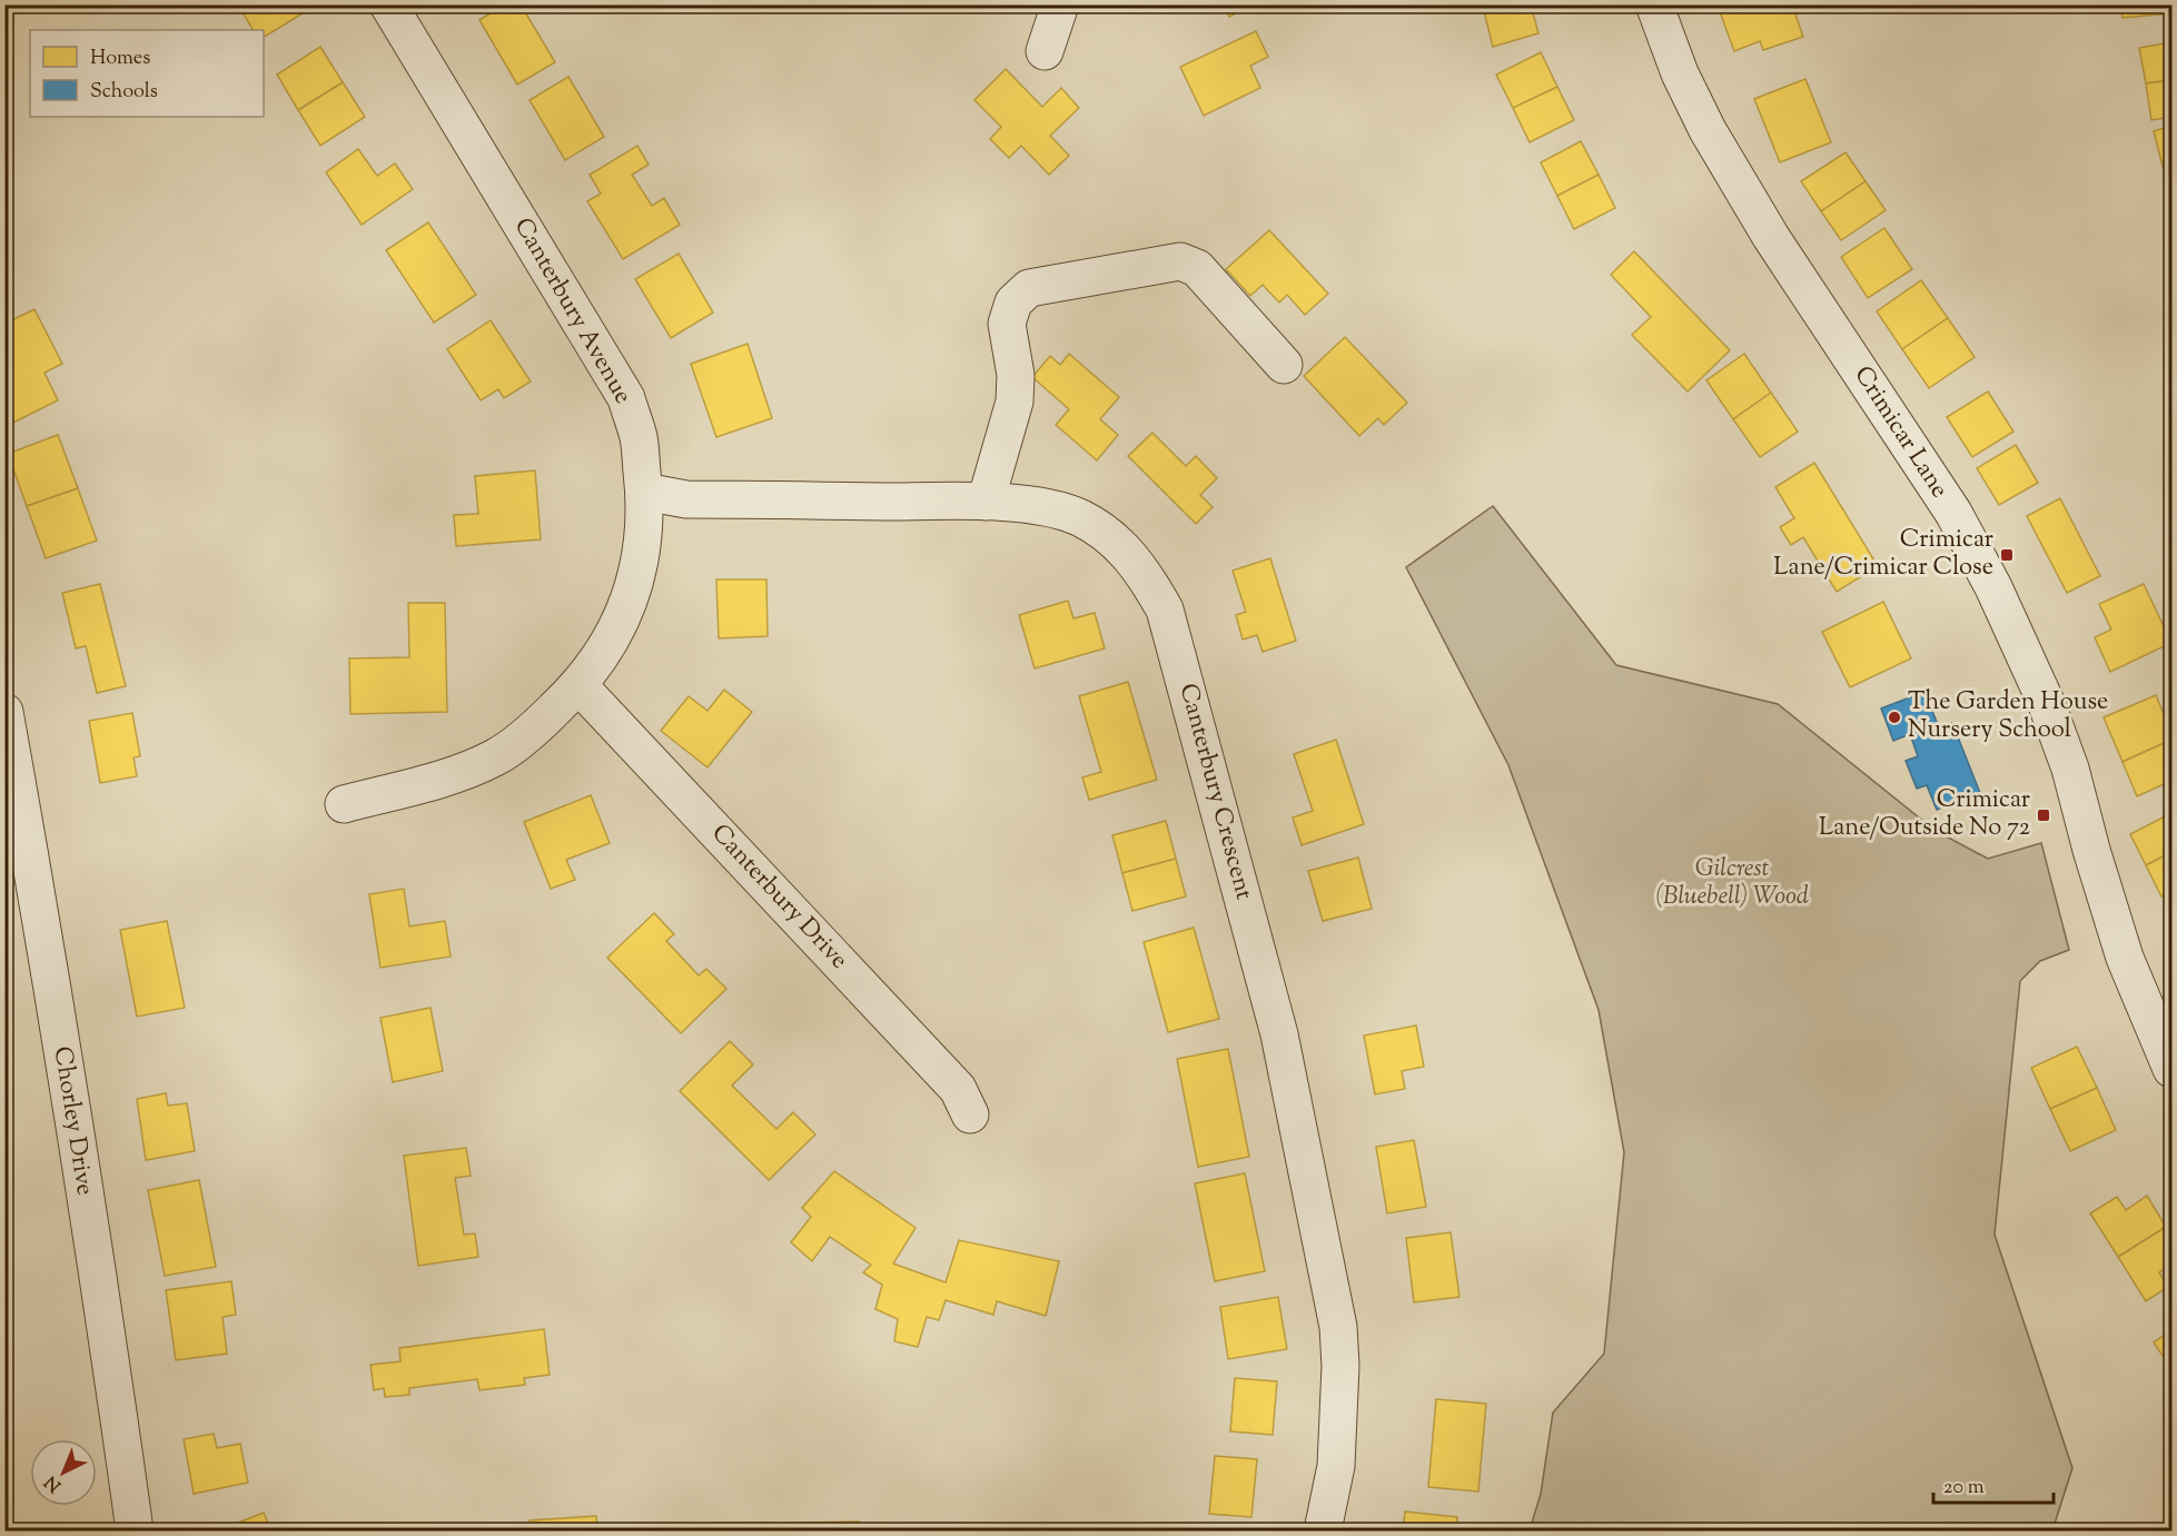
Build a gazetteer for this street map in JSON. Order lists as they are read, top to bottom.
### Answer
{
  "streets": {
    "street": [
      "Canterbury Avenue",
      "Crimicar Lane",
      "Canterbury Crescent",
      "Canterbury Drive",
      "Chorley Drive"
    ]
  },
  "crossings": [
    ["Canterbury Avenue", "Canterbury Crescent"],
    ["Canterbury Avenue", "Canterbury Drive"]
  ],
  "parks": ["Gilcrest (Bluebell) Wood"],
  "places": {
    "transit": ["Crimicar Lane/Crimicar Close", "Crimicar Lane/Outside No 72"],
    "other": ["The Garden House Nursery School"]
  },
  "legend": ["Homes", "Schools"],
  "scale_bar": "20 m",
  "north": "bottom left"
}
